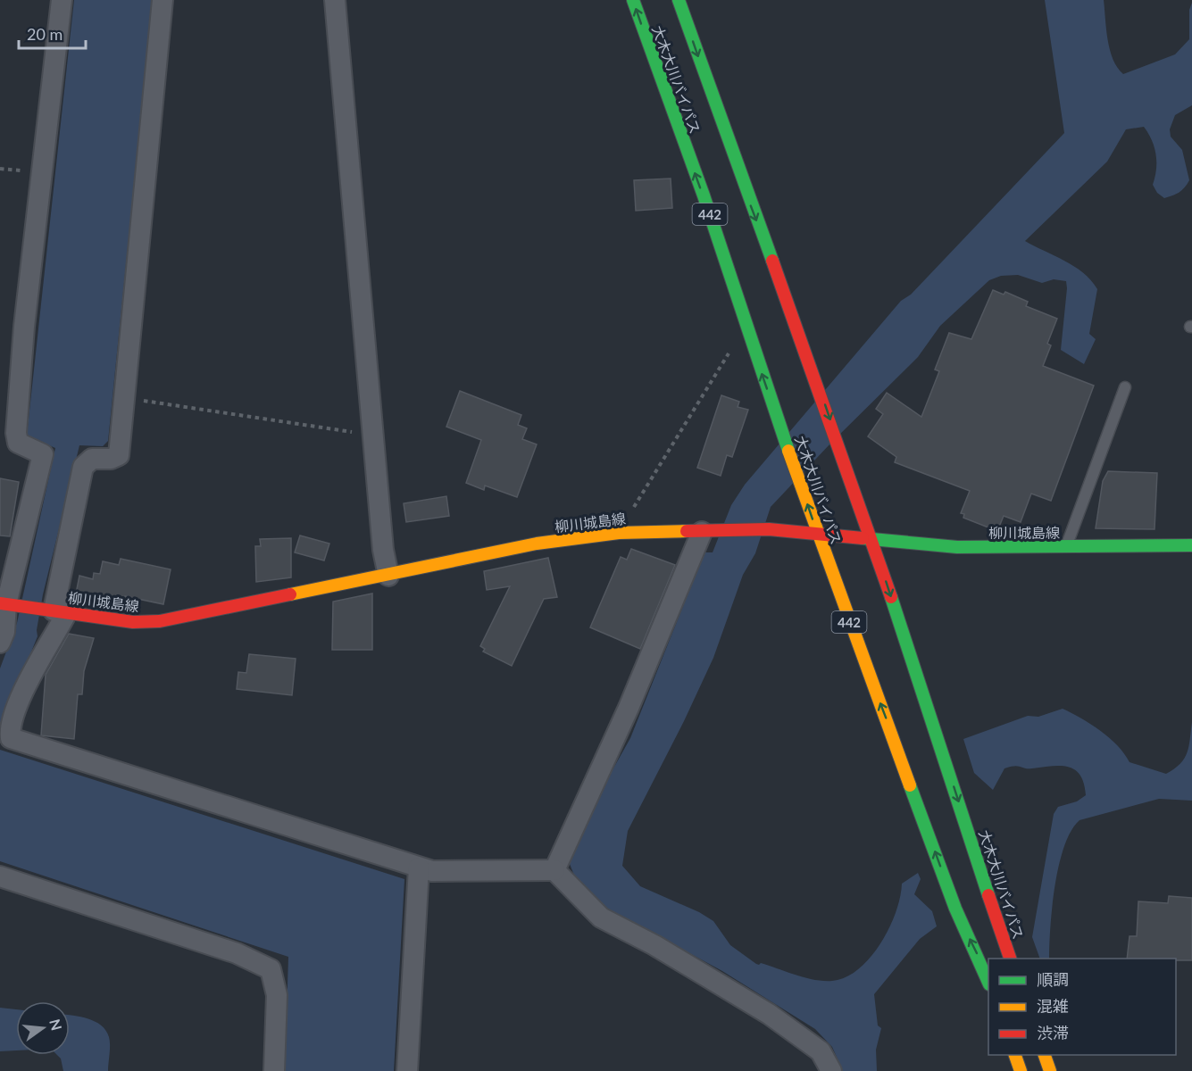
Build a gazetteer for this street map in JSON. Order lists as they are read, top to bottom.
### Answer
{
  "streets": {
    "main road": ["大木大川バイパス", "442", "柳川城島線"]
  },
  "crossings": [
    ["大木大川バイパス", "柳川城島線"]
  ],
  "legend": ["順調", "混雑", "渋滞"],
  "scale_bar": "20 m",
  "north": "right"
}
